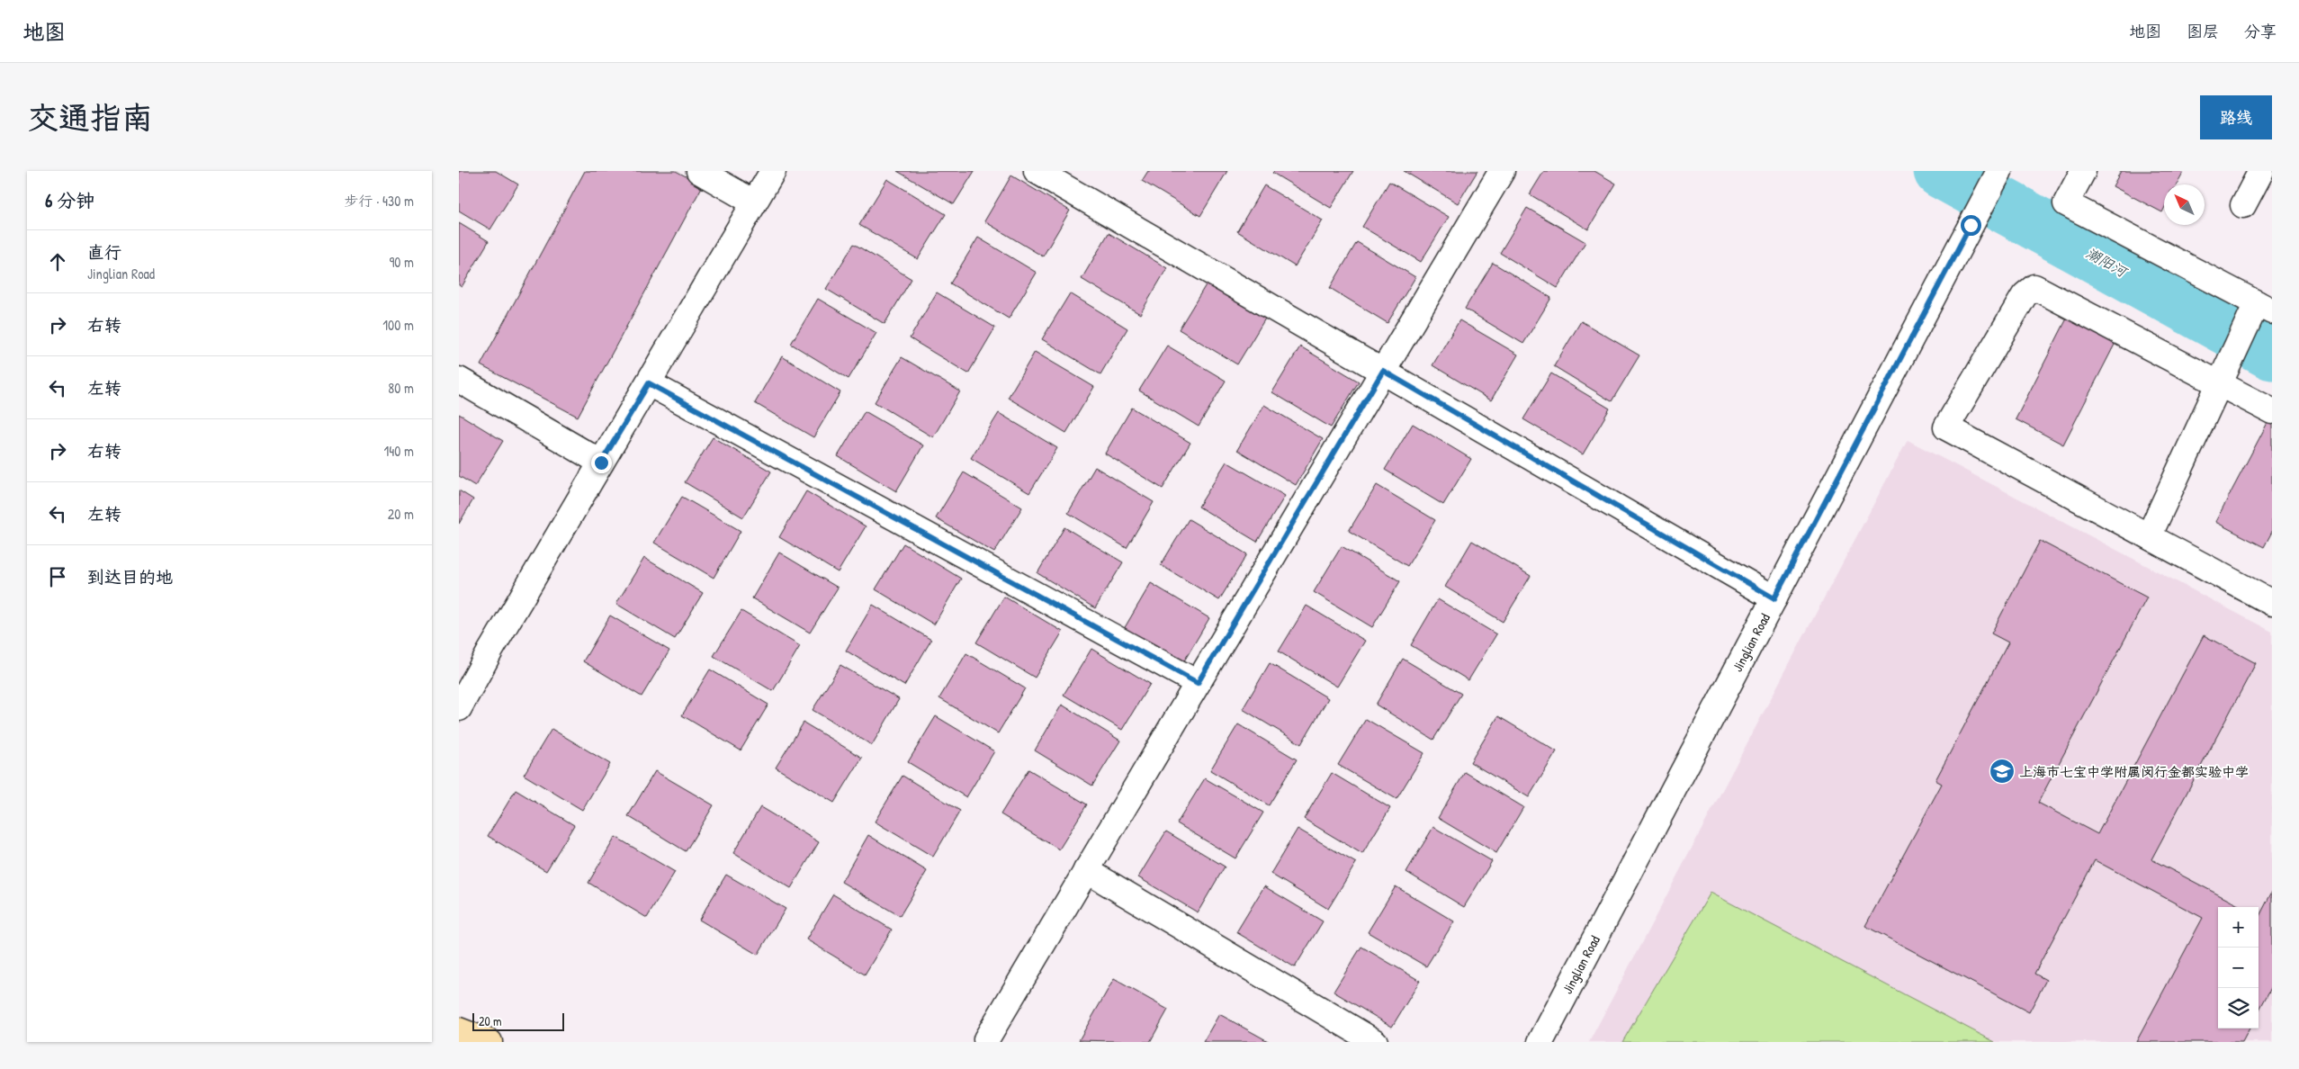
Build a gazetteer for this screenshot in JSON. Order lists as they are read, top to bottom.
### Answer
{
  "streets": {
    "street": ["Jinglian Road"]
  },
  "water": ["潮阳河"],
  "places": {
    "school or university": ["上海市七宝中学附属闵行金都实验中学"]
  },
  "scale_bar": "20 m",
  "north": "top left",
  "page": {
    "header": "地图",
    "nav": ["地图", "图层", "分享"],
    "buttons": "路线",
    "title": "交通指南",
    "heading": ["6 分钟", "步行 · 430 m"],
    "list": [
      ["直行", "Jinglian Road", "90 m"],
      ["右转", "100 m"],
      ["左转", "80 m"],
      ["右转", "140 m"],
      ["左转", "20 m"],
      "到达目的地"
    ],
    "map_buttons": ["+", "−"],
    "scale": "20 m"
  }
}
